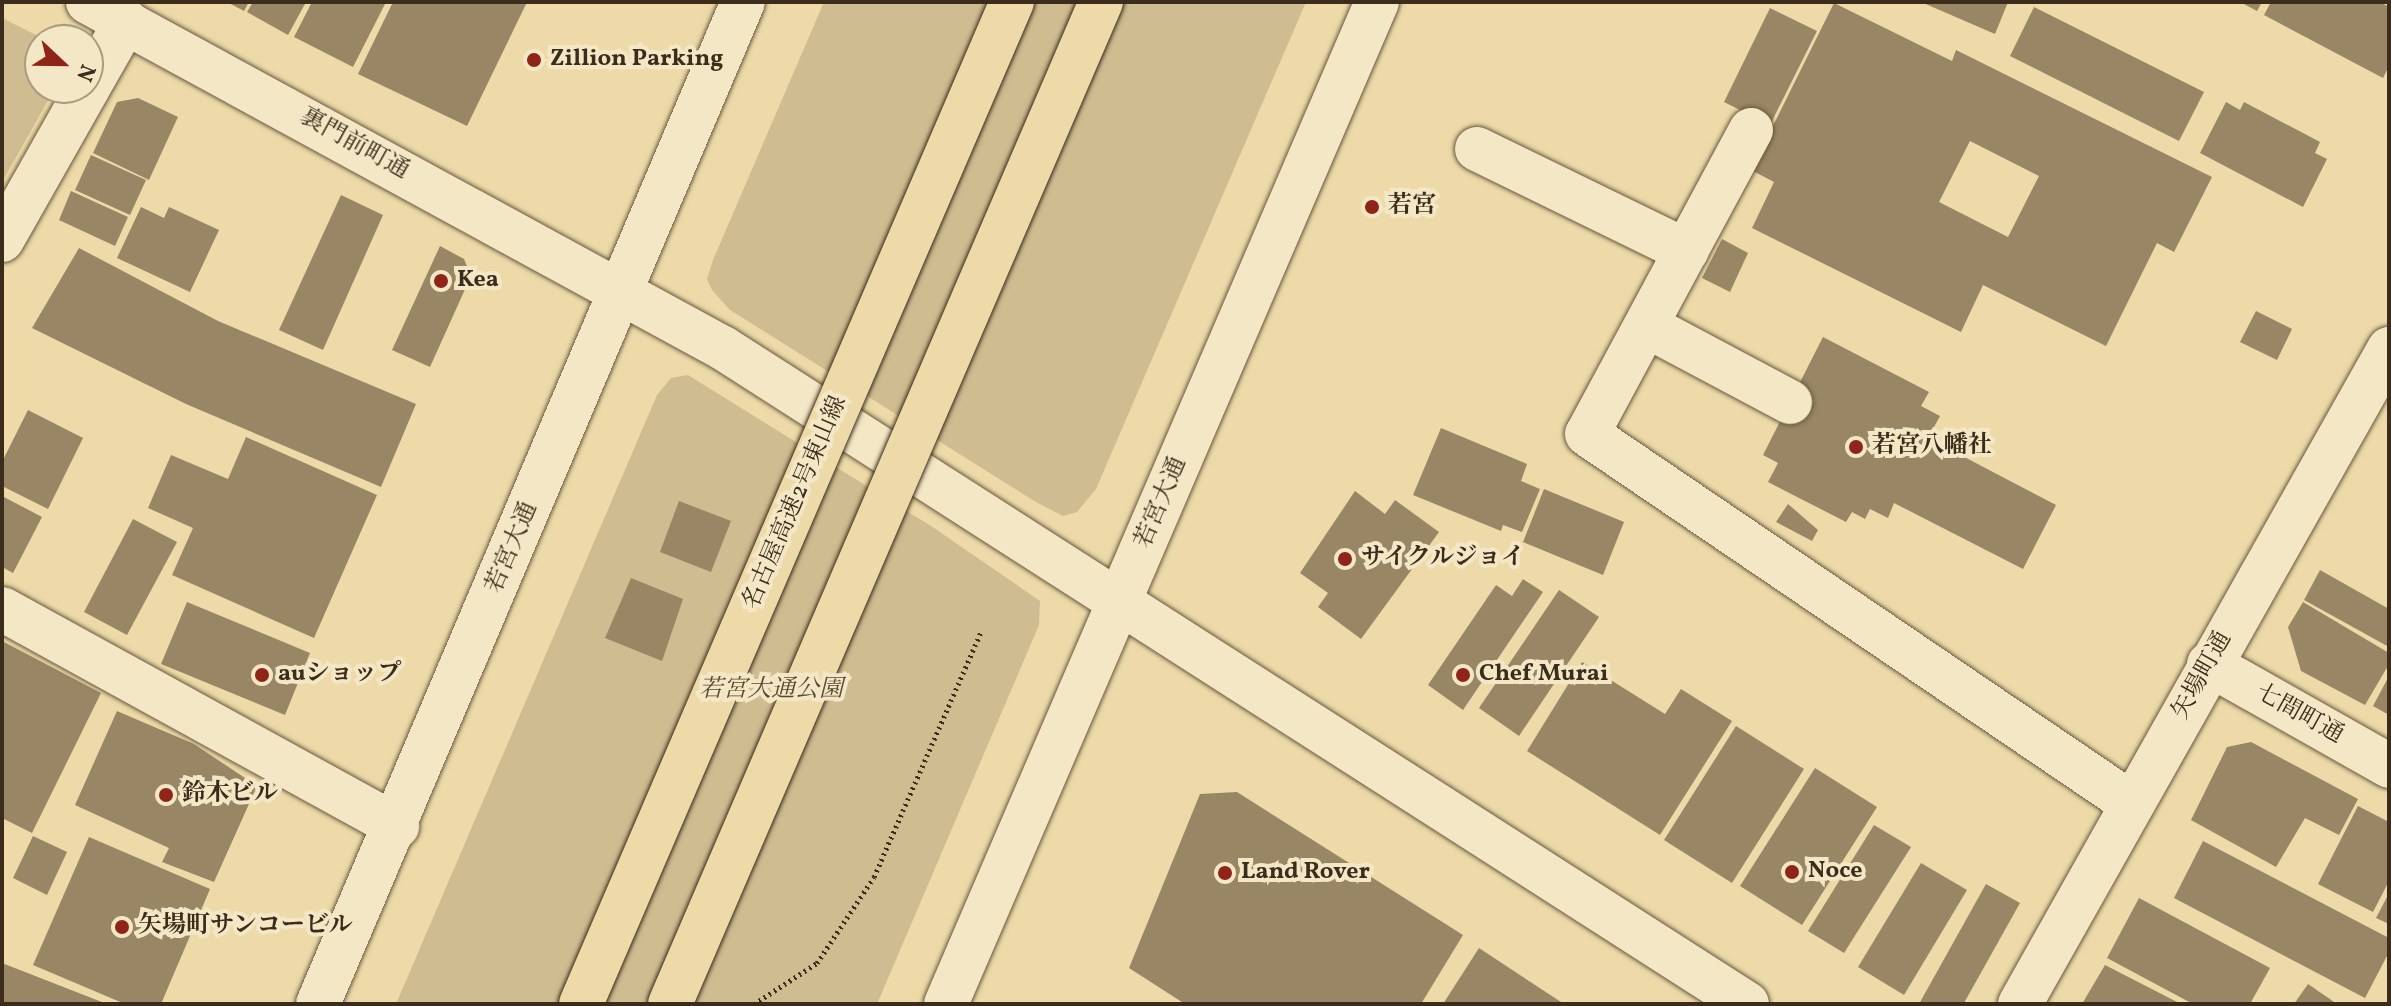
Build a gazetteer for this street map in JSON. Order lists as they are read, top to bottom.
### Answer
{
  "streets": {
    "highway": ["名古屋高速2号東山線"],
    "street": [
      "裏門前町通",
      "若宮大通",
      "矢場町通",
      "七間町通"
    ]
  },
  "crossings": [
    ["裏門前町通", "若宮大通"],
    ["矢場町通", "七間町通"]
  ],
  "parks": ["若宮大通公園"],
  "places": [
    "Zillion Parking",
    "若宮",
    "Kea",
    "若宮八幡社",
    "サイクルジョイ",
    "auショップ",
    "Chef Murai",
    "鈴木ビル",
    "Noce",
    "Land Rover",
    "矢場町サンコービル"
  ],
  "north": "right"
}
